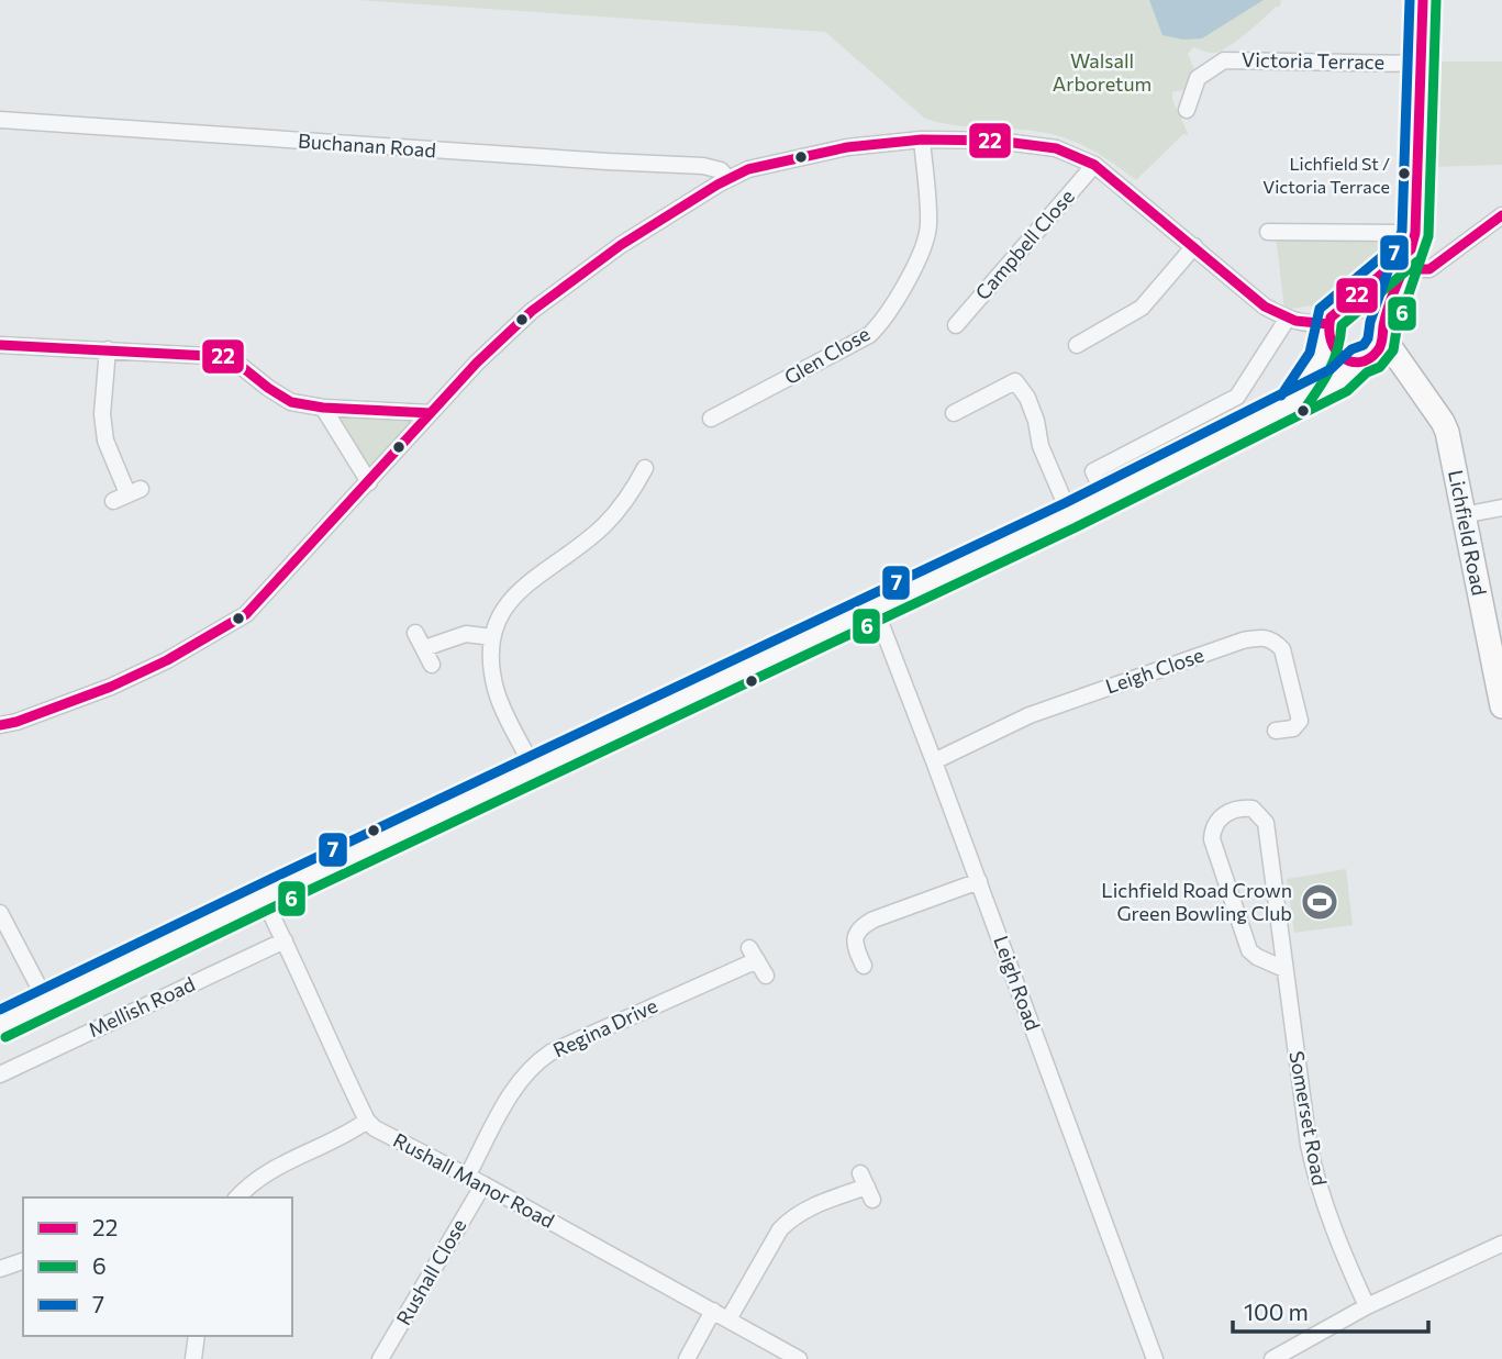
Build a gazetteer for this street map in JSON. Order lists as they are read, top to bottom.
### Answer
{
  "streets": {
    "highway": ["Lichfield Road"],
    "street": [
      "Victoria Terrace",
      "Buchanan Road",
      "Campbell Close",
      "Glen Close",
      "Leigh Close",
      "Leigh Road",
      "Mellish Road",
      "Regina Drive",
      "Somerset Road",
      "Rushall Manor Road",
      "Rushall Close"
    ]
  },
  "crossings": [
    ["Leigh Close", "Leigh Road"],
    ["Regina Drive", "Rushall Manor Road"],
    ["Rushall Manor Road", "Rushall Close"]
  ],
  "parks": ["Walsall Arboretum"],
  "places": {
    "other": ["Lichfield St / Victoria Terrace"],
    "sports": ["Lichfield Road Crown Green Bowling Club"]
  },
  "lines": ["transit line 22", "transit line 6", "transit line 7"],
  "legend": ["22", "6", "7"],
  "scale_bar": "100 m"
}
